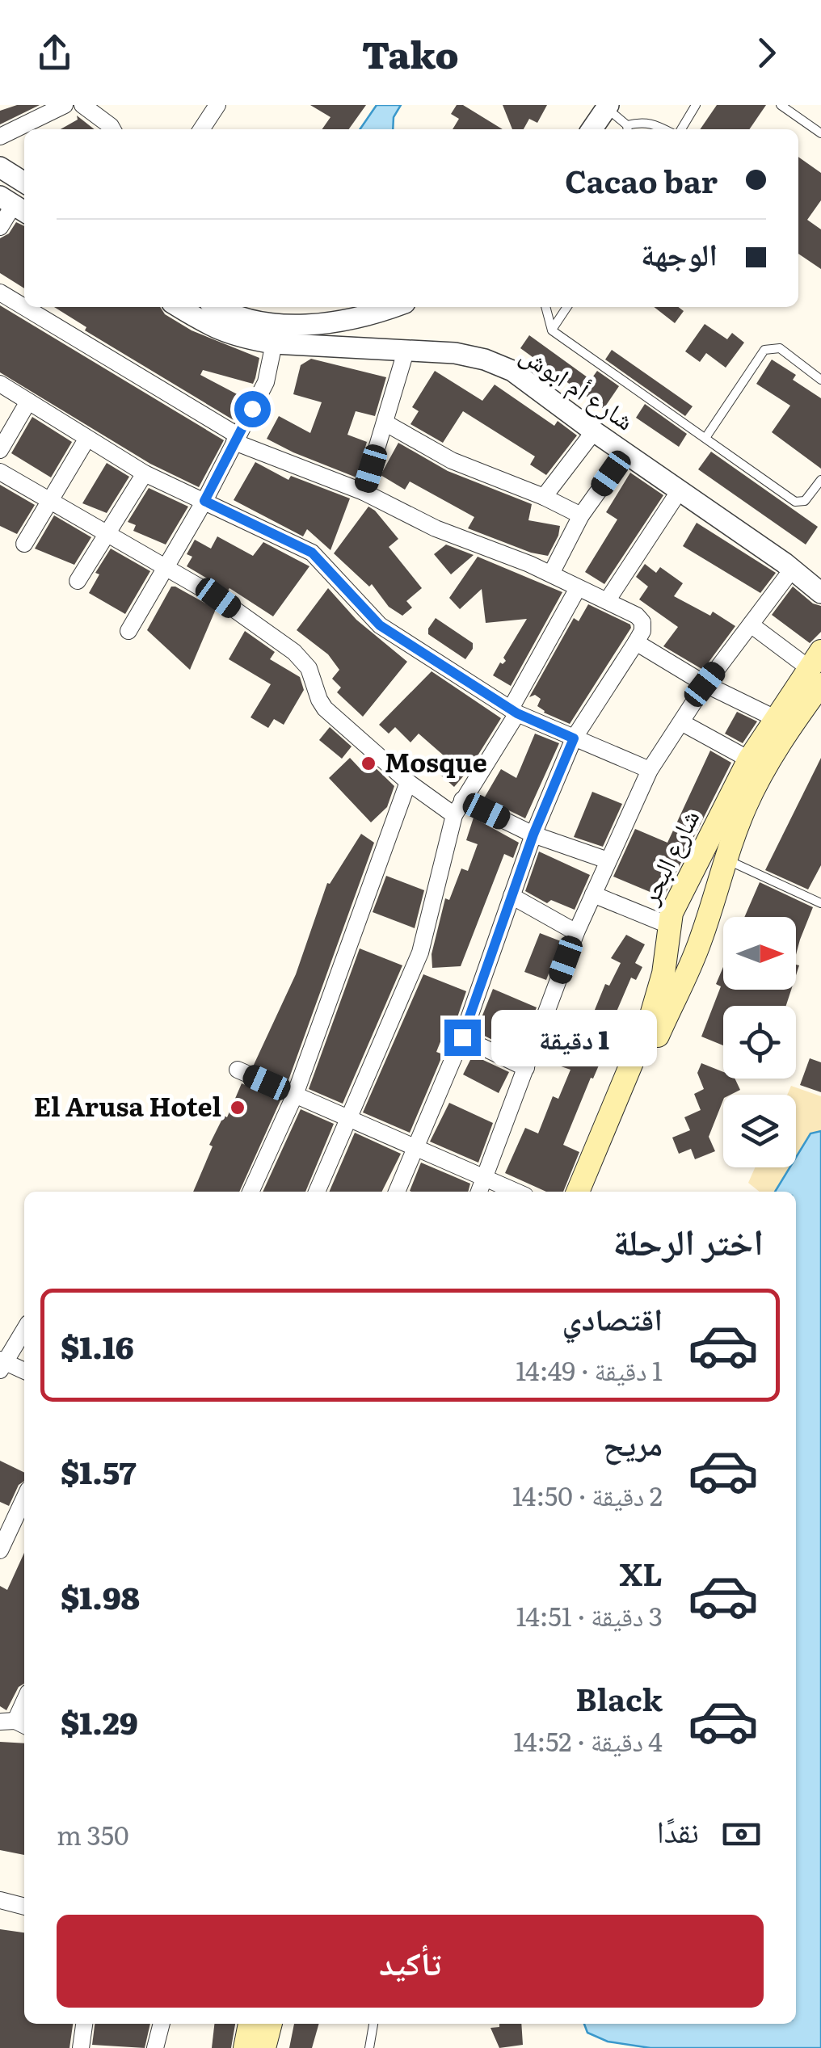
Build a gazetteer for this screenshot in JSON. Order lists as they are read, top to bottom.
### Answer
{
  "streets": {
    "main road": ["شارع البحر"],
    "street": ["شارع أم ابوش"]
  },
  "places": ["Mosque", "El Arusa Hotel"],
  "north": "right",
  "page": {
    "header": "Tako",
    "banner": ["Cacao bar", "الوجهة"],
    "bubble": "1 دقيقة",
    "heading": "اختر الرحلة",
    "list": [
      {
        "name": "اقتصادي",
        "note": "1 دقيقة · 14:49",
        "value": "$1.16"
      },
      {
        "name": "مريح",
        "note": "2 دقيقة · 14:50",
        "value": "$1.57"
      },
      {
        "name": "XL",
        "note": "3 دقيقة · 14:51",
        "value": "$1.98"
      },
      {
        "name": "Black",
        "note": "4 دقيقة · 14:52",
        "value": "$1.29"
      }
    ],
    "pay": ["نقدًا", "350 m"],
    "buttons": "تأكيد"
  }
}
